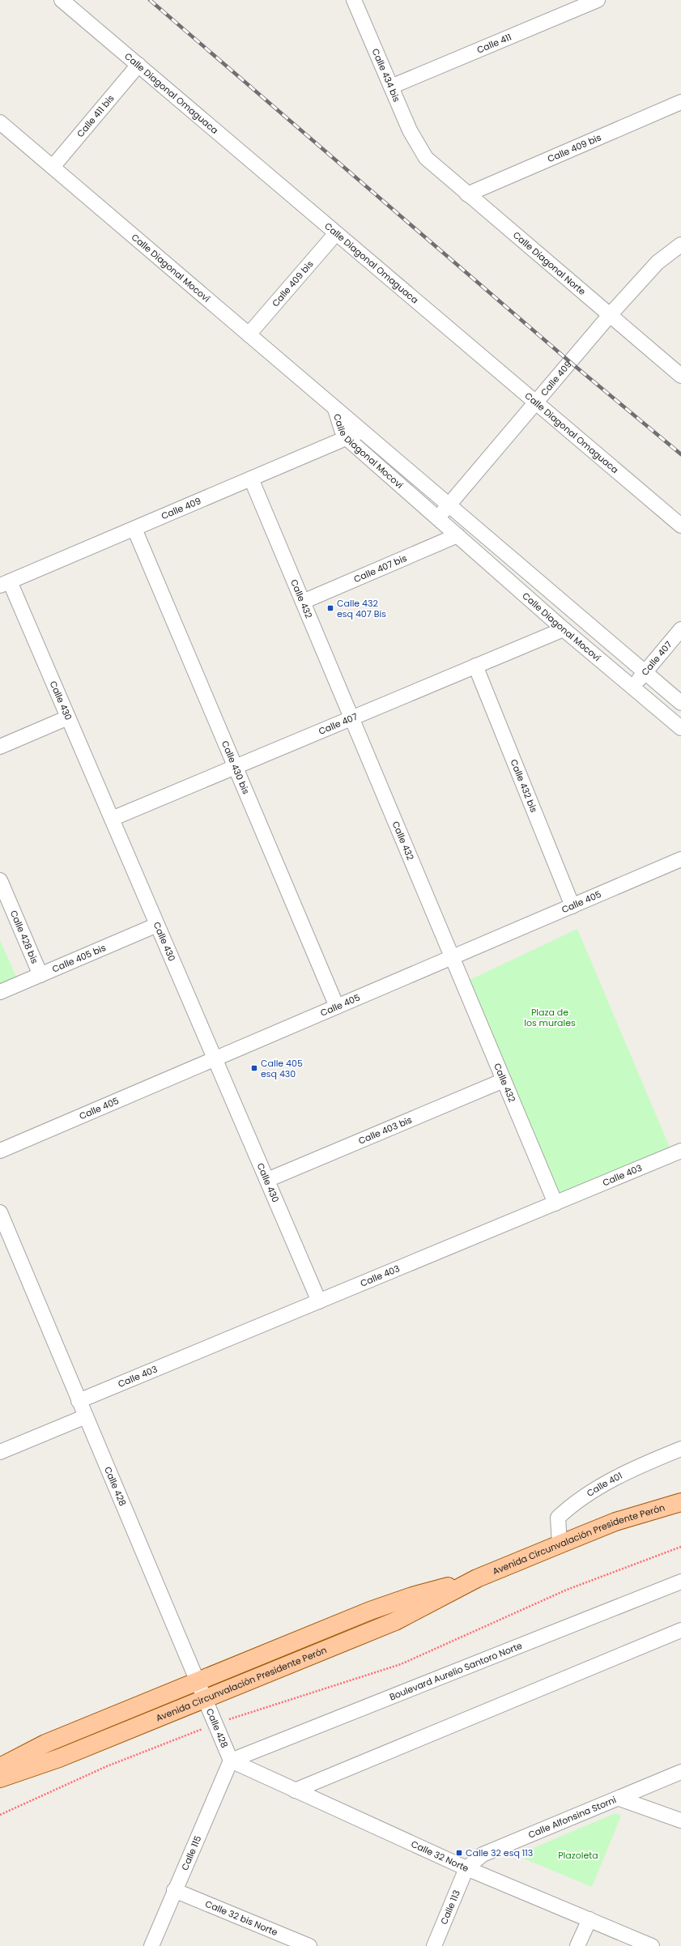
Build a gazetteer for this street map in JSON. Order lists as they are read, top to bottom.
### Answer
{
  "streets": {
    "main road": ["Avenida Circunvalación Presidente Perón"],
    "street": [
      "Calle 411",
      "Calle 434 bis",
      "Calle Diagonal Omaguaca",
      "Calle 411 bis",
      "Calle 409 bis",
      "Calle Diagonal Norte",
      "Calle Diagonal Mocoví",
      "Calle 409",
      "Calle 407 bis",
      "Calle 432",
      "Calle 407",
      "Calle 430",
      "Calle 430 bis",
      "Calle 432 bis",
      "Calle 405",
      "Calle 428 bis",
      "Calle 405 bis",
      "Calle 403 bis",
      "Calle 403",
      "Calle 401",
      "Calle 428",
      "Boulevard Aurelio Santoro Norte",
      "Calle Alfonsina Storni",
      "Calle 115",
      "Calle 32 Norte",
      "Calle 113",
      "Calle 32 bis Norte"
    ]
  },
  "crossings": [
    ["Calle 411", "Calle 434 bis"],
    ["Calle 434 bis", "Calle Diagonal Norte"],
    ["Calle Diagonal Omaguaca", "Calle 411 bis"],
    ["Calle Diagonal Omaguaca", "Calle 409 bis"],
    ["Calle Diagonal Omaguaca", "Calle 409"],
    ["Calle 411 bis", "Calle Diagonal Mocoví"],
    ["Calle 409 bis", "Calle Diagonal Norte"],
    ["Calle 409 bis", "Calle Diagonal Mocoví"],
    ["Calle Diagonal Norte", "Calle 409"],
    ["Calle Diagonal Mocoví", "Calle 409"],
    ["Calle Diagonal Mocoví", "Calle 407 bis"],
    ["Calle Diagonal Mocoví", "Calle 407"],
    ["Calle 409", "Calle 432"],
    ["Calle 409", "Calle 430"],
    ["Calle 409", "Calle 430 bis"],
    ["Calle 407 bis", "Calle 432"],
    ["Calle 432", "Calle 407"],
    ["Calle 432", "Calle 405"],
    ["Calle 432", "Calle 403 bis"],
    ["Calle 432", "Calle 403"],
    ["Calle 407", "Calle 430"],
    ["Calle 407", "Calle 430 bis"],
    ["Calle 407", "Calle 432 bis"],
    ["Calle 430", "Calle 405"],
    ["Calle 430", "Calle 405 bis"],
    ["Calle 430", "Calle 403 bis"],
    ["Calle 430", "Calle 403"],
    ["Calle 430 bis", "Calle 405"],
    ["Calle 432 bis", "Calle 405"],
    ["Calle 428 bis", "Calle 405 bis"],
    ["Calle 403", "Calle 428"],
    ["Calle 401", "Avenida Circunvalación Presidente Perón"],
    ["Calle 428", "Avenida Circunvalación Presidente Perón"],
    ["Calle 428", "Boulevard Aurelio Santoro Norte"],
    ["Calle 428", "Calle 115"],
    ["Calle 428", "Calle 32 Norte"],
    ["Boulevard Aurelio Santoro Norte", "Calle 115"],
    ["Boulevard Aurelio Santoro Norte", "Calle 32 Norte"],
    ["Calle Alfonsina Storni", "Calle 32 Norte"],
    ["Calle Alfonsina Storni", "Calle 113"],
    ["Calle 115", "Calle 32 Norte"],
    ["Calle 115", "Calle 32 bis Norte"],
    ["Calle 32 Norte", "Calle 113"]
  ],
  "parks": ["Plaza de los murales", "Plazoleta"],
  "places": {
    "transit": ["Calle 432 esq 407 Bis", "Calle 405 esq 430", "Calle 32 esq 113"]
  }
}
